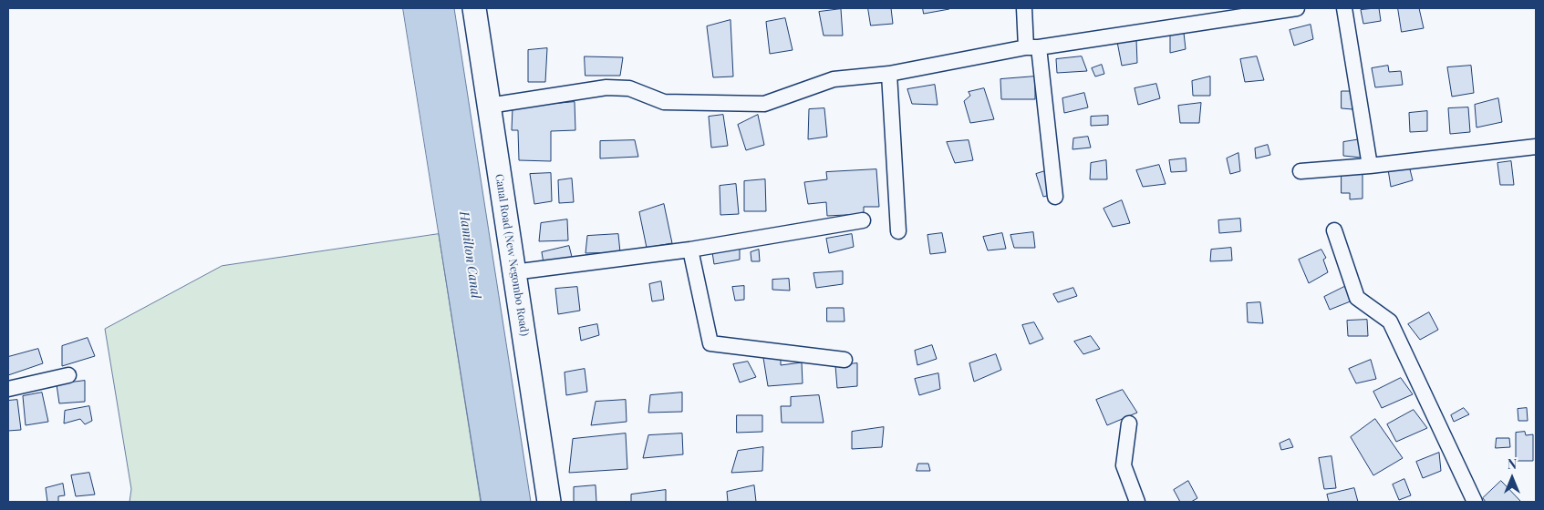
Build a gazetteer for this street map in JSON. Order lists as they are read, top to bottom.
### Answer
{
  "streets": {
    "main road": ["Canal Road (New Negombo Road)"]
  },
  "water": ["Hamilton Canal"],
  "north": "top"
}
